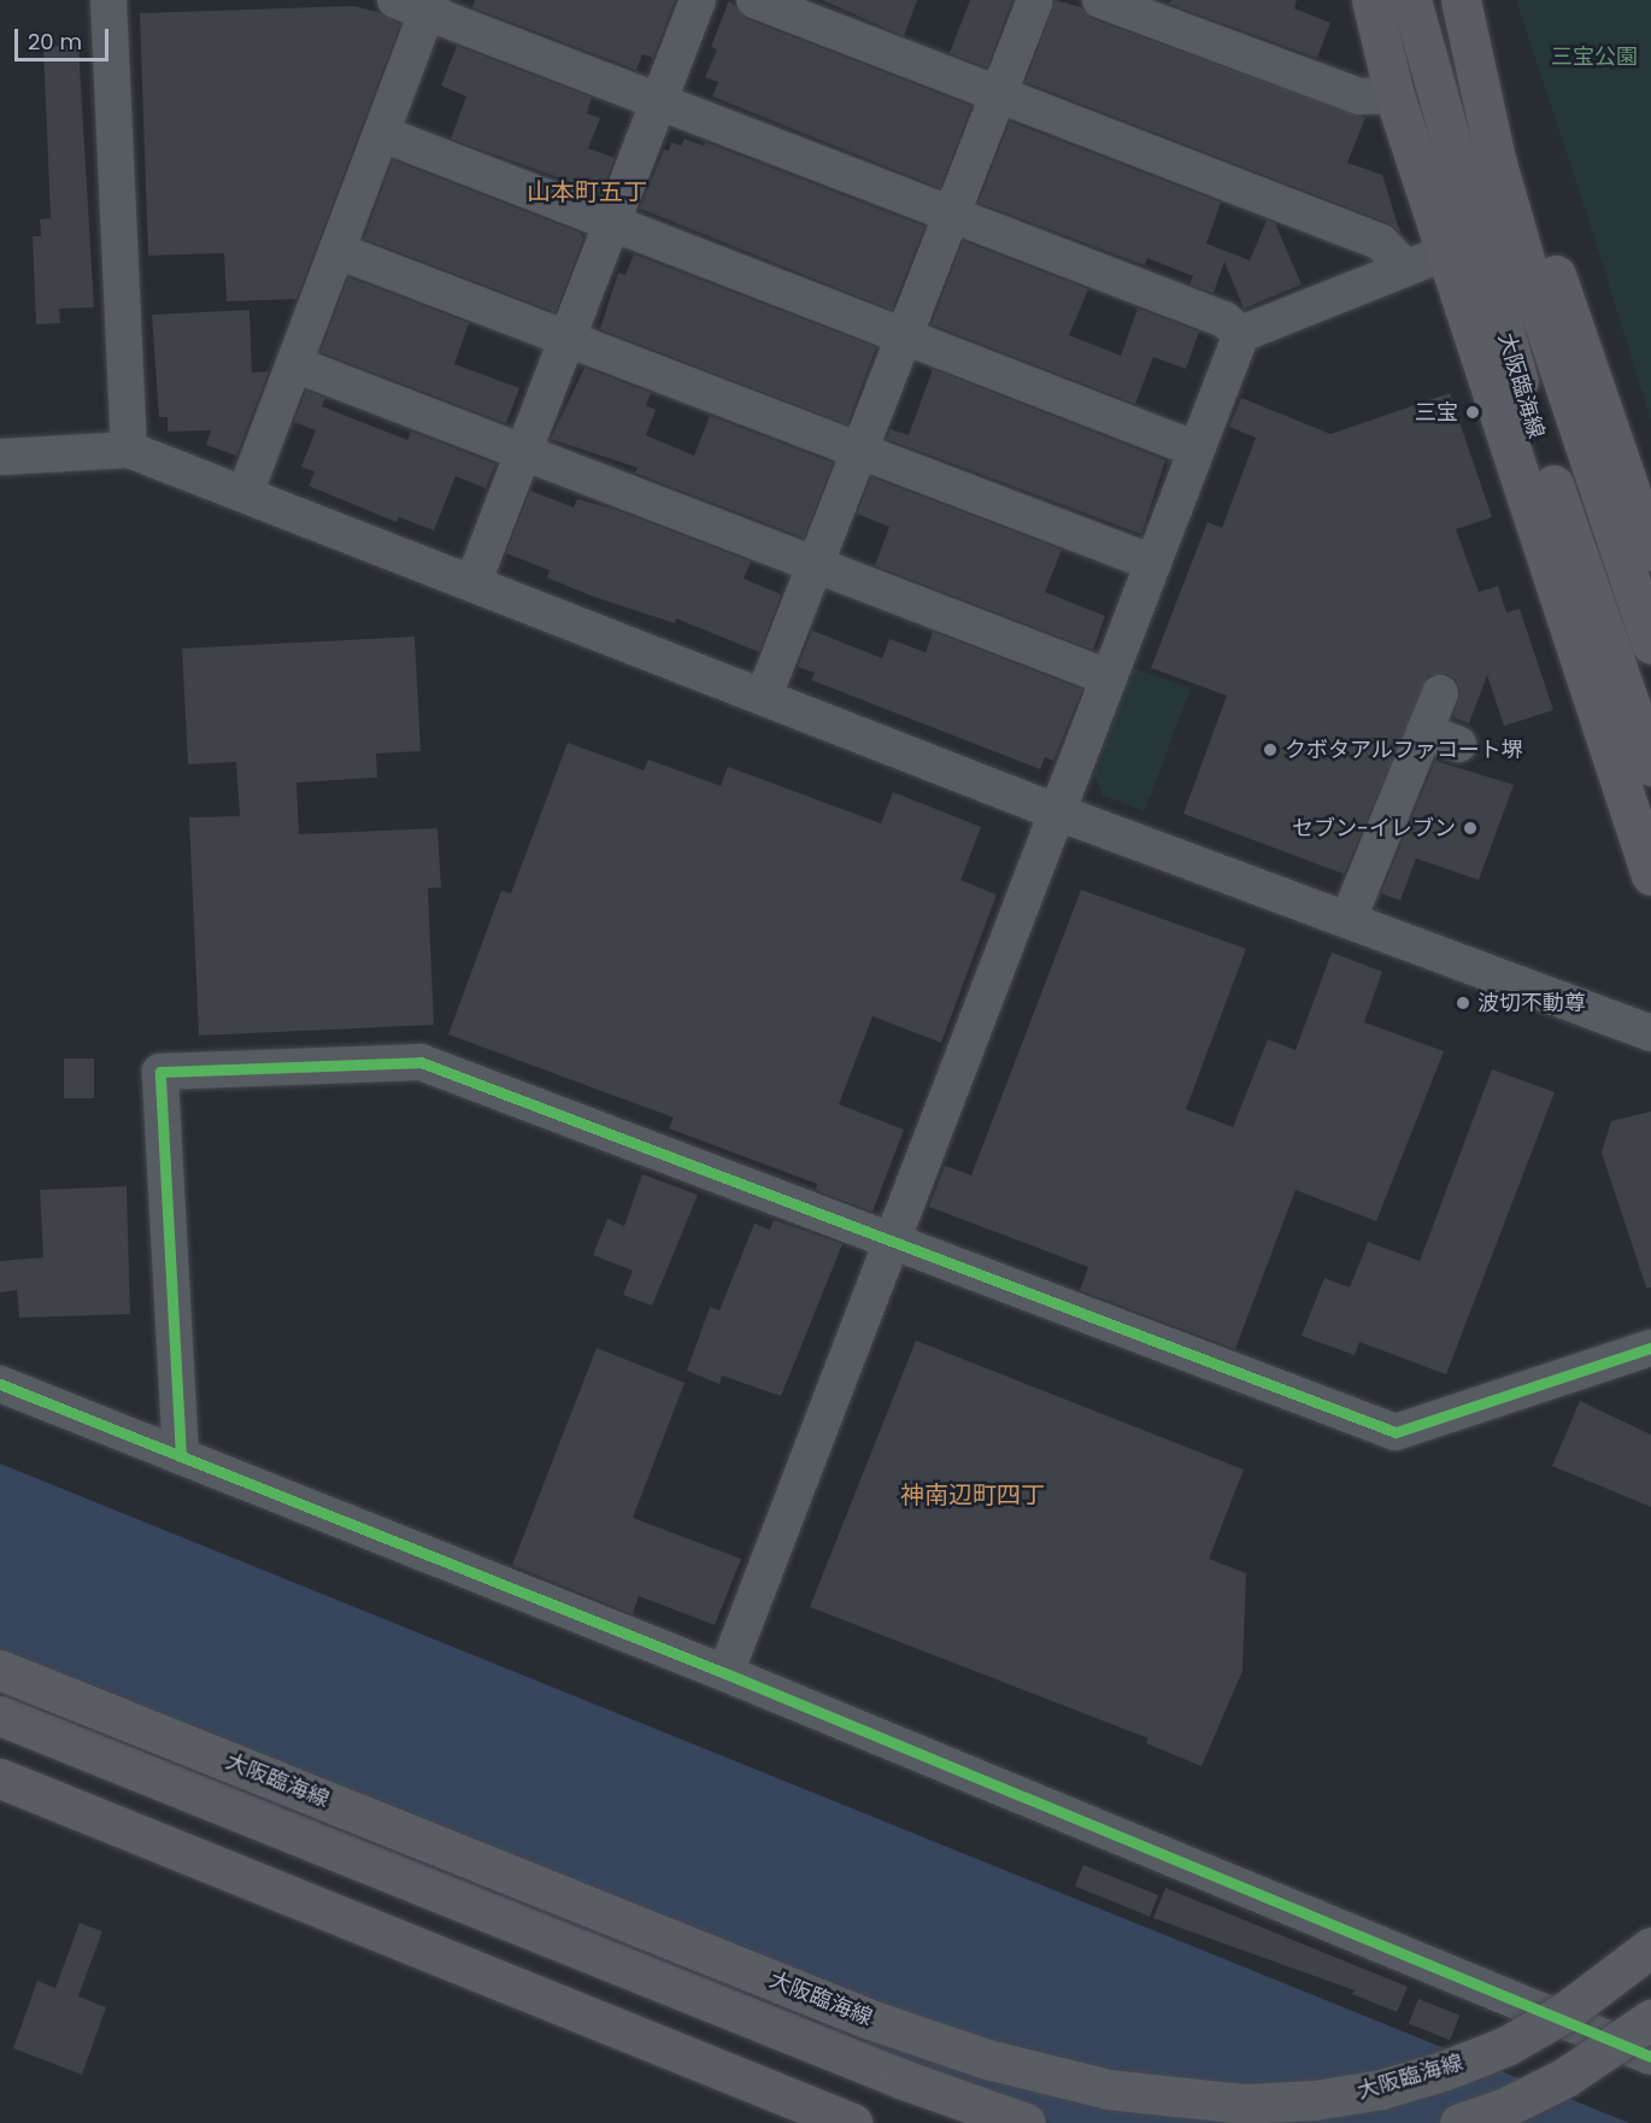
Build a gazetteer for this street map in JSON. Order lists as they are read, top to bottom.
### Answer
{
  "streets": {
    "main road": ["大阪臨海線"]
  },
  "districts": ["山本町五丁", "神南辺町四丁"],
  "parks": ["三宝公園"],
  "places": [
    "三宝",
    "クボタアルファコート堺",
    "セブン-イレブン",
    "波切不動尊"
  ],
  "scale_bar": "20 m"
}
